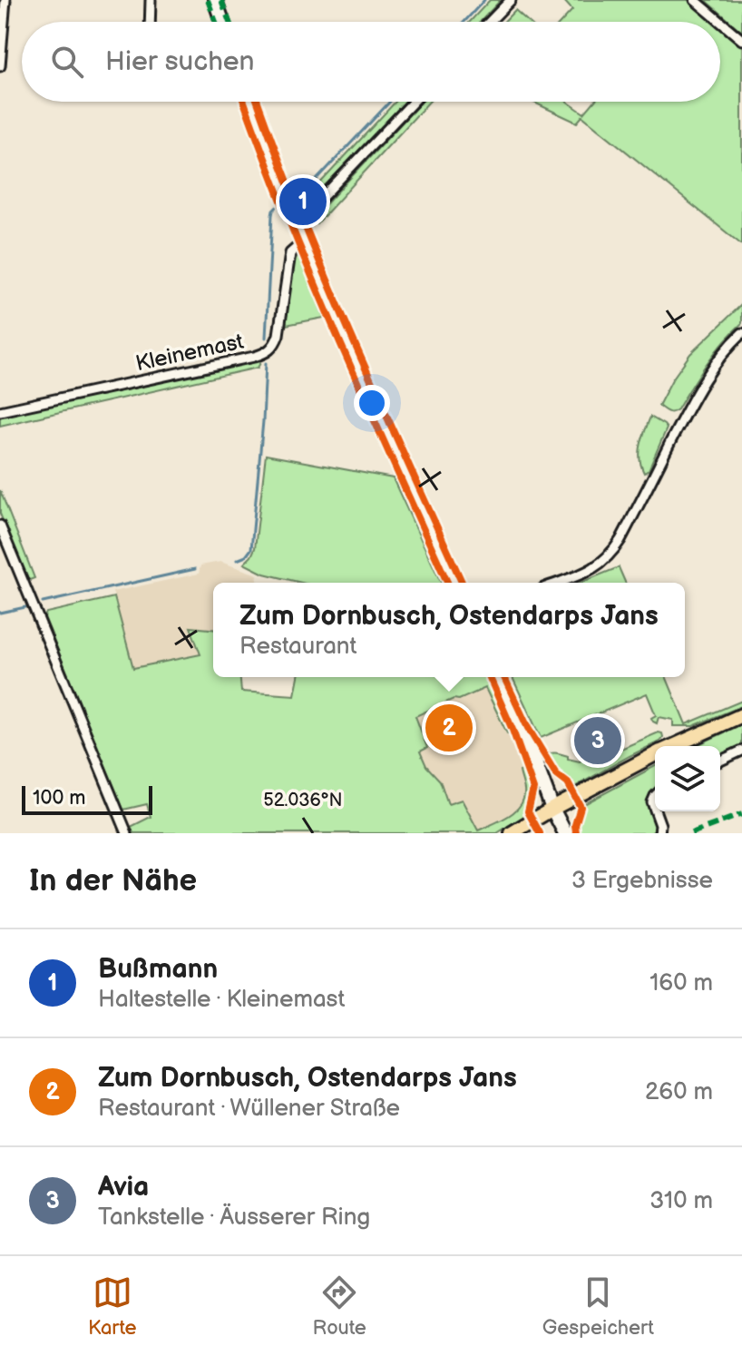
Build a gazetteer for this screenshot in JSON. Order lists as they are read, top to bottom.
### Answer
{
  "streets": {
    "street": ["Kleinemast"]
  },
  "scale_bar": "100 m",
  "page": {
    "search": "Hier suchen",
    "pins": ["1", "2", "3"],
    "popup": ["Zum Dornbusch, Ostendarps Jans", "Restaurant"],
    "scale": "100 m",
    "heading": ["In der Nähe", "3 Ergebnisse"],
    "list": [
      {
        "mark": "1",
        "name": "Bußmann",
        "note": "Haltestelle · Kleinemast",
        "value": "160 m"
      },
      {
        "mark": "2",
        "name": "Zum Dornbusch, Ostendarps Jans",
        "note": "Restaurant · Wüllener Straße",
        "value": "260 m"
      },
      {
        "mark": "3",
        "name": "Avia",
        "note": "Tankstelle · Äusserer Ring",
        "value": "310 m"
      }
    ],
    "nav": ["Karte", "Route", "Gespeichert"]
  },
  "coordinates": ["52.036°N"]
}
